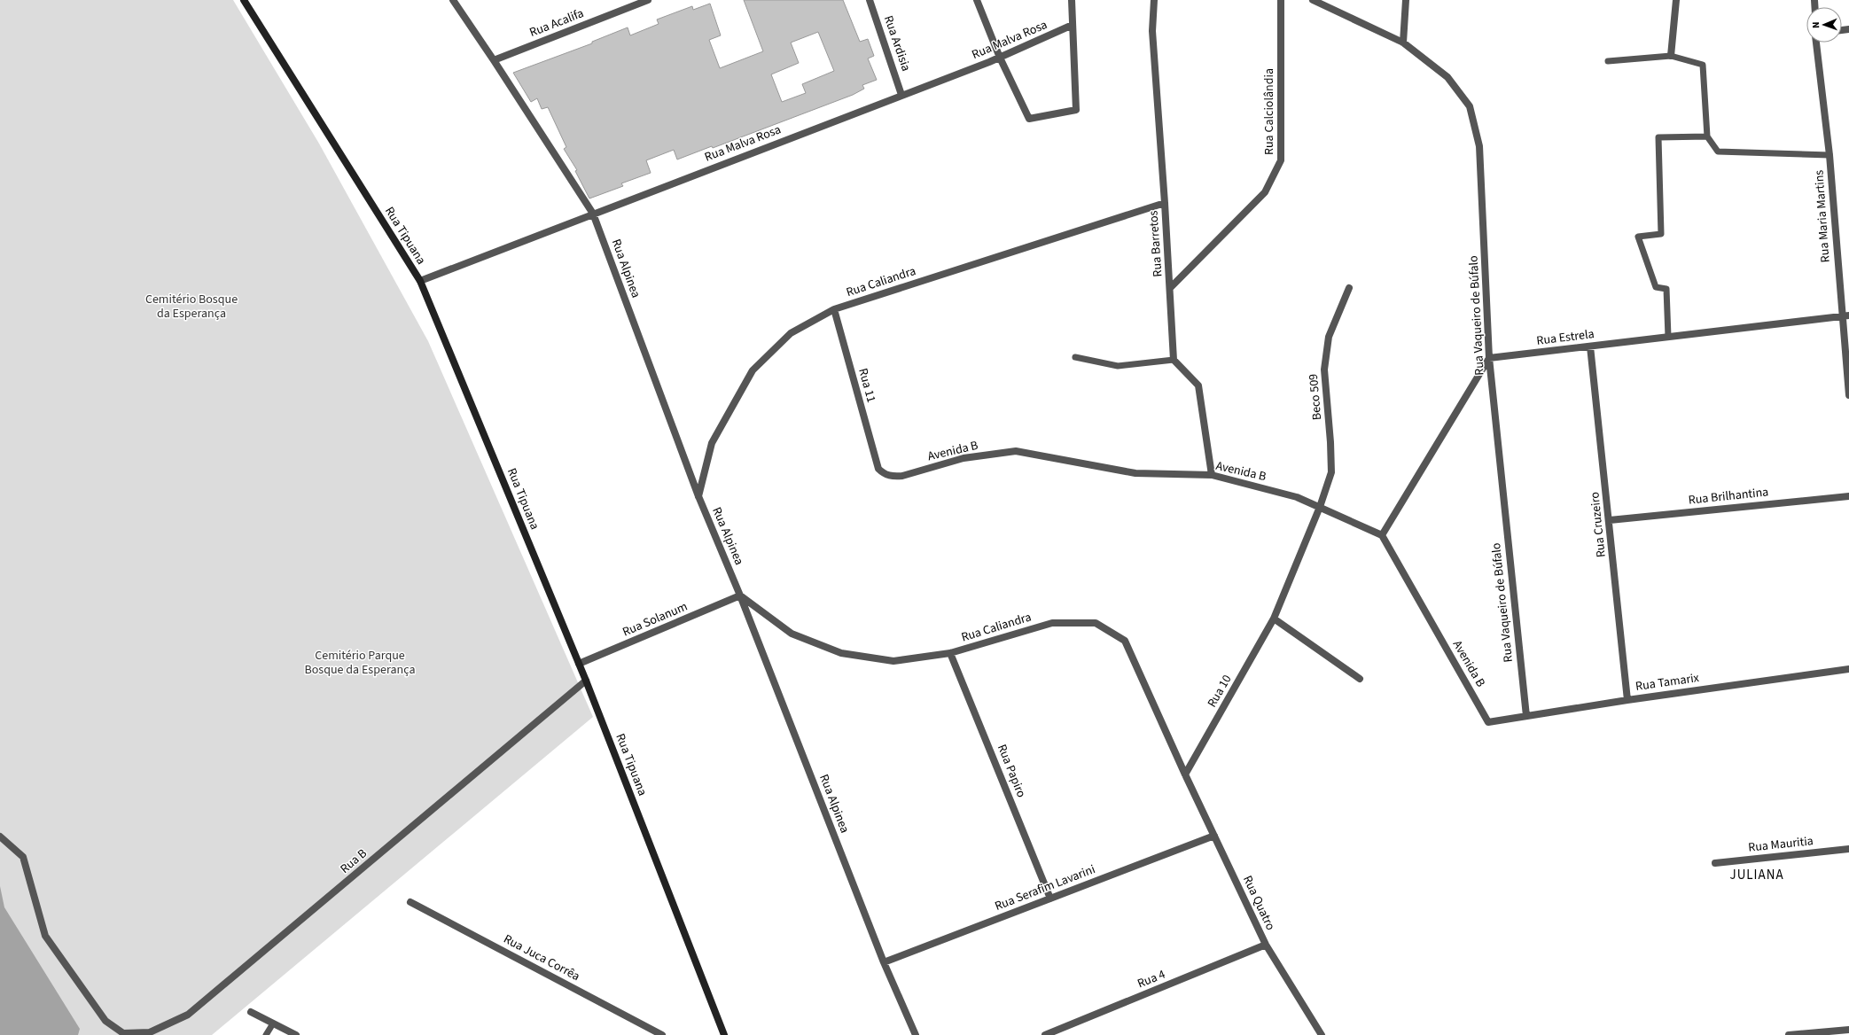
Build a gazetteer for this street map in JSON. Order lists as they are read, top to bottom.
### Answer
{
  "streets": {
    "street": [
      "Rua Acalifa",
      "Rua Malva Rosa",
      "Rua Ardisia",
      "Rua Calciolândia",
      "Rua Maria Martins",
      "Rua Tipuana",
      "Rua Barretos",
      "Rua Alpinea",
      "Rua Caliandra",
      "Rua Vaqueiro de Búfalo",
      "Rua Estrela",
      "Rua 11",
      "Beco 509",
      "Avenida B",
      "Rua Brilhantina",
      "Rua Cruzeiro",
      "Rua Solanum",
      "Rua Tamarix",
      "Rua 10",
      "Rua Papiro",
      "Rua Mauritia",
      "Rua B",
      "Rua Serafim Lavarini",
      "Rua Quatro",
      "Rua Juca Corrêa",
      "Rua 4"
    ]
  },
  "crossings": [
    ["Rua Acalifa", "Rua Alpinea"],
    ["Rua Malva Rosa", "Rua Ardisia"],
    ["Rua Malva Rosa", "Rua Tipuana"],
    ["Rua Malva Rosa", "Rua Alpinea"],
    ["Rua Calciolândia", "Rua Barretos"],
    ["Rua Maria Martins", "Rua Estrela"],
    ["Rua Tipuana", "Rua Solanum"],
    ["Rua Tipuana", "Rua B"],
    ["Rua Barretos", "Rua Caliandra"],
    ["Rua Alpinea", "Rua Caliandra"],
    ["Rua Alpinea", "Rua Solanum"],
    ["Rua Alpinea", "Rua Serafim Lavarini"],
    ["Rua Caliandra", "Rua 11"],
    ["Rua Caliandra", "Rua Solanum"],
    ["Rua Caliandra", "Rua 10"],
    ["Rua Caliandra", "Rua Papiro"],
    ["Rua Caliandra", "Rua Quatro"],
    ["Rua Vaqueiro de Búfalo", "Rua Estrela"],
    ["Rua Vaqueiro de Búfalo", "Rua Tamarix"],
    ["Rua Estrela", "Rua Cruzeiro"],
    ["Rua 11", "Avenida B"],
    ["Beco 509", "Avenida B"],
    ["Beco 509", "Rua 10"],
    ["Avenida B", "Rua Tamarix"],
    ["Avenida B", "Rua 10"],
    ["Rua Brilhantina", "Rua Cruzeiro"],
    ["Rua Cruzeiro", "Rua Tamarix"],
    ["Rua 10", "Rua Quatro"],
    ["Rua Papiro", "Rua Serafim Lavarini"],
    ["Rua Serafim Lavarini", "Rua Quatro"],
    ["Rua Quatro", "Rua 4"]
  ],
  "districts": ["JULIANA"],
  "parks": ["Cemitério Bosque da Esperança", "Cemitério Parque Bosque da Esperança"],
  "north": "left"
}
